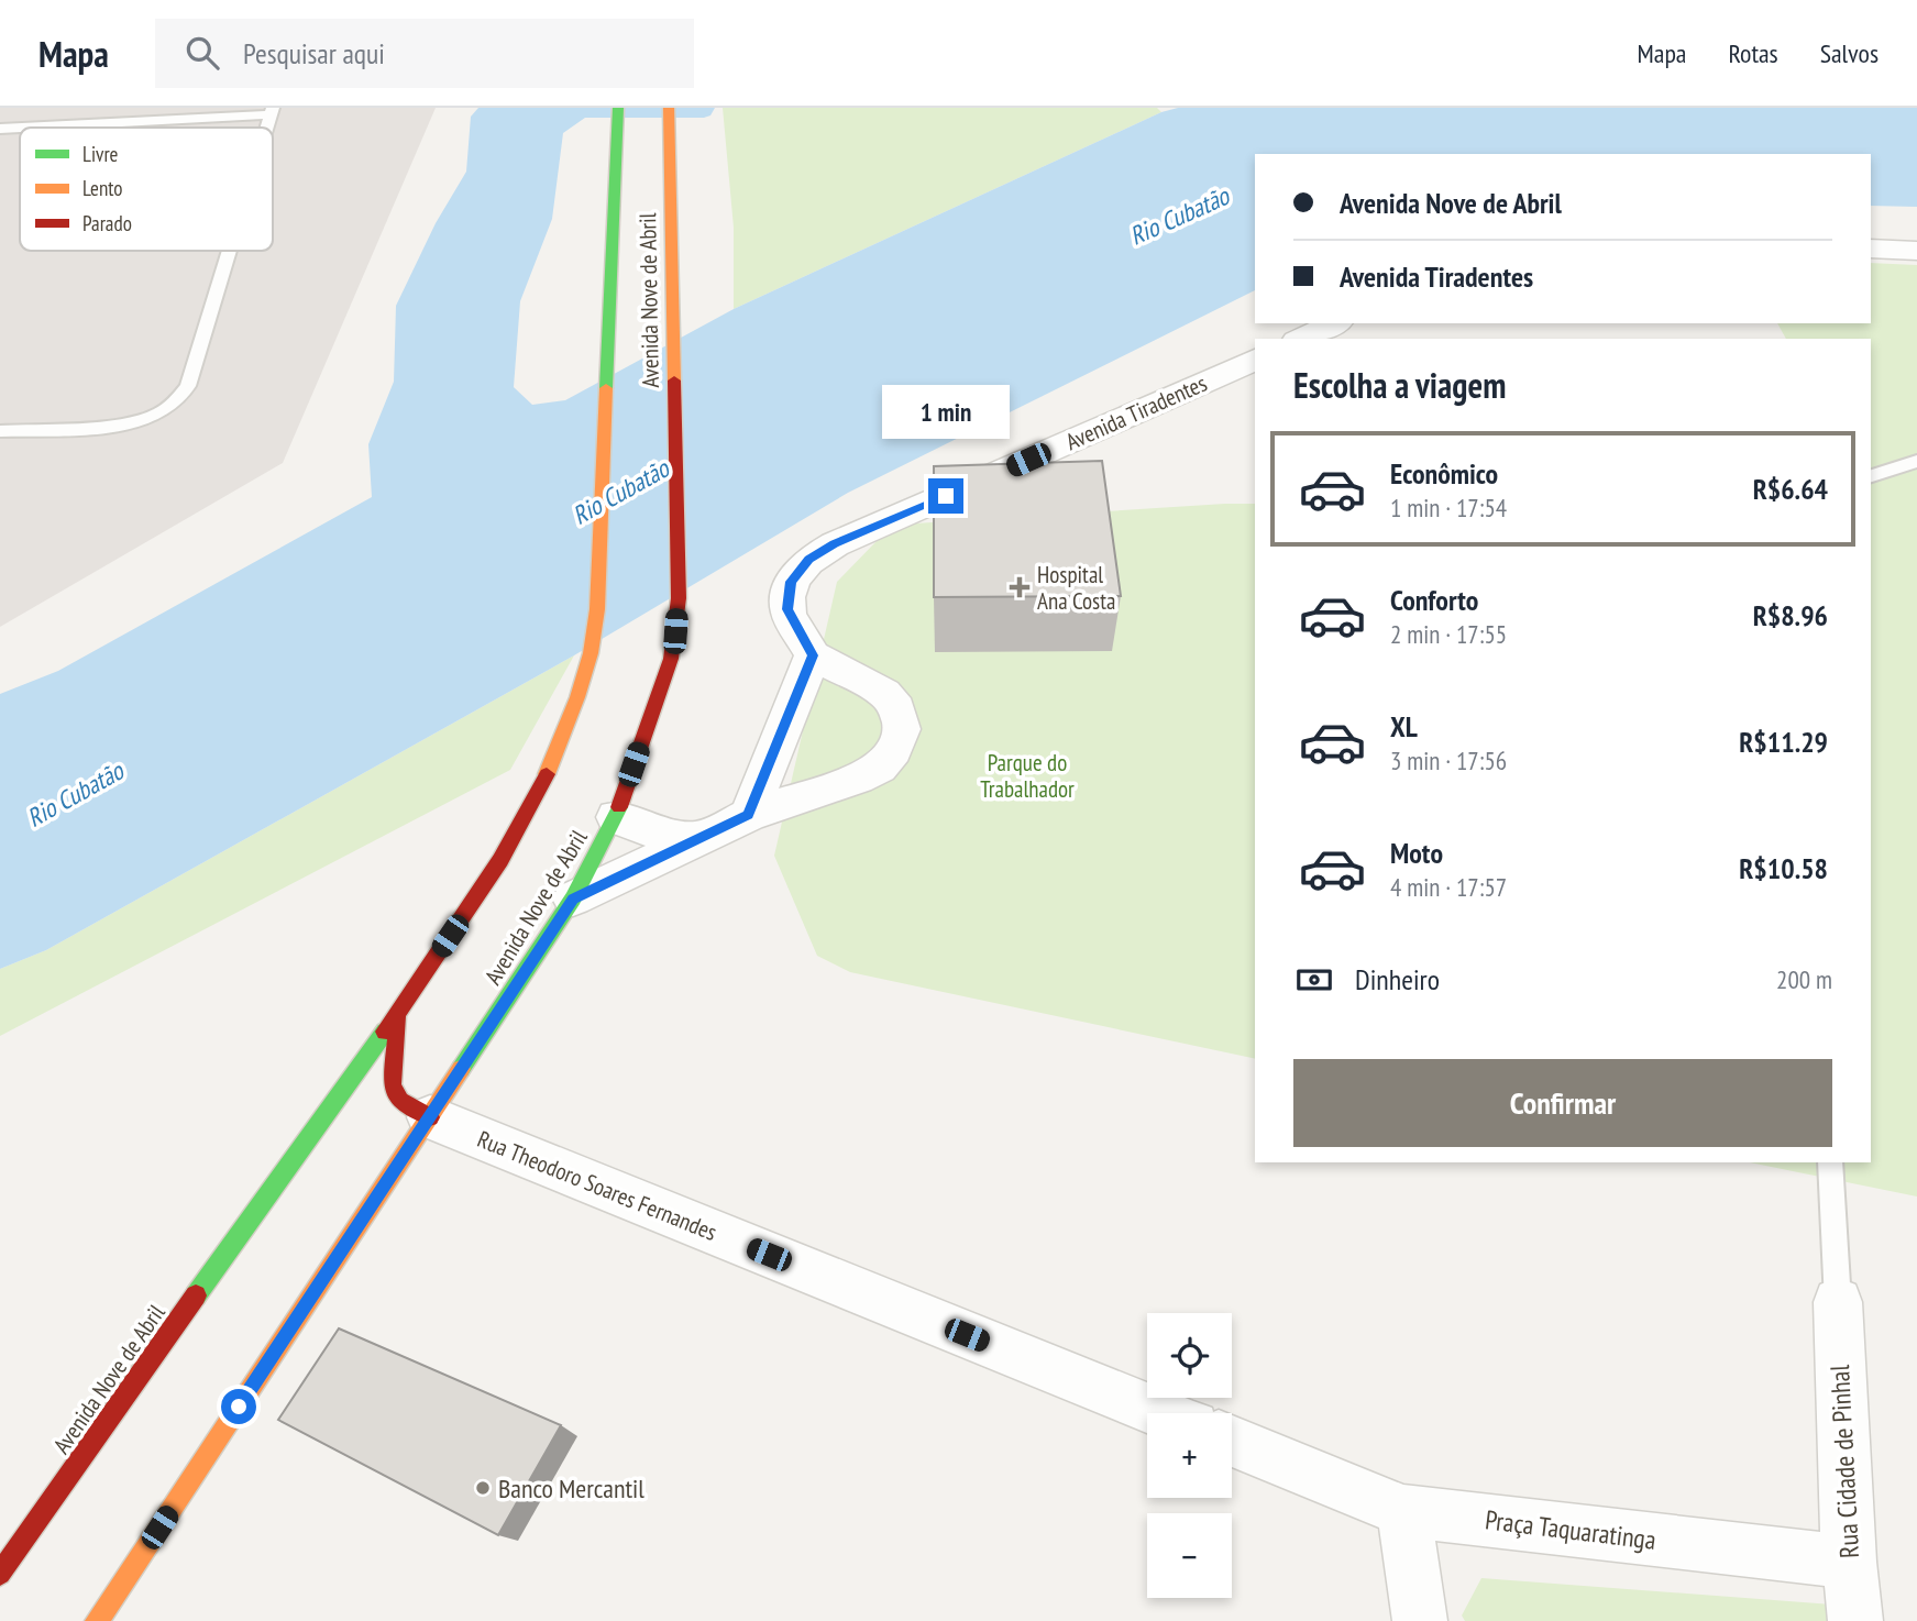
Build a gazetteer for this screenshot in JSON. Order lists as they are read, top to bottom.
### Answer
{
  "streets": {
    "main road": ["Avenida Nove de Abril"],
    "street": [
      "Avenida Tiradentes",
      "Rua Theodoro Soares Fernandes",
      "Rua Cidade de Pinhal",
      "Praça Taquaratinga"
    ]
  },
  "crossings": [
    ["Avenida Nove de Abril", "Rua Theodoro Soares Fernandes"],
    ["Rua Cidade de Pinhal", "Praça Taquaratinga"]
  ],
  "water": ["Rio Cubatão"],
  "parks": ["Parque do Trabalhador"],
  "places": {
    "health": ["Hospital Ana Costa"],
    "other": ["Banco Mercantil"]
  },
  "legend": ["Livre", "Lento", "Parado"],
  "page": {
    "header": "Mapa",
    "search": "Pesquisar aqui",
    "nav": ["Mapa", "Rotas", "Salvos"],
    "banner": ["Avenida Nove de Abril", "Avenida Tiradentes"],
    "heading": "Escolha a viagem",
    "bubble": "1 min",
    "list": [
      {
        "name": "Econômico",
        "note": "1 min · 17:54",
        "value": "R$6.64"
      },
      {
        "name": "Conforto",
        "note": "2 min · 17:55",
        "value": "R$8.96"
      },
      {
        "name": "XL",
        "note": "3 min · 17:56",
        "value": "R$11.29"
      },
      {
        "name": "Moto",
        "note": "4 min · 17:57",
        "value": "R$10.58"
      }
    ],
    "pay": ["Dinheiro", "200 m"],
    "buttons": "Confirmar",
    "map_buttons": ["+", "−"]
  }
}
